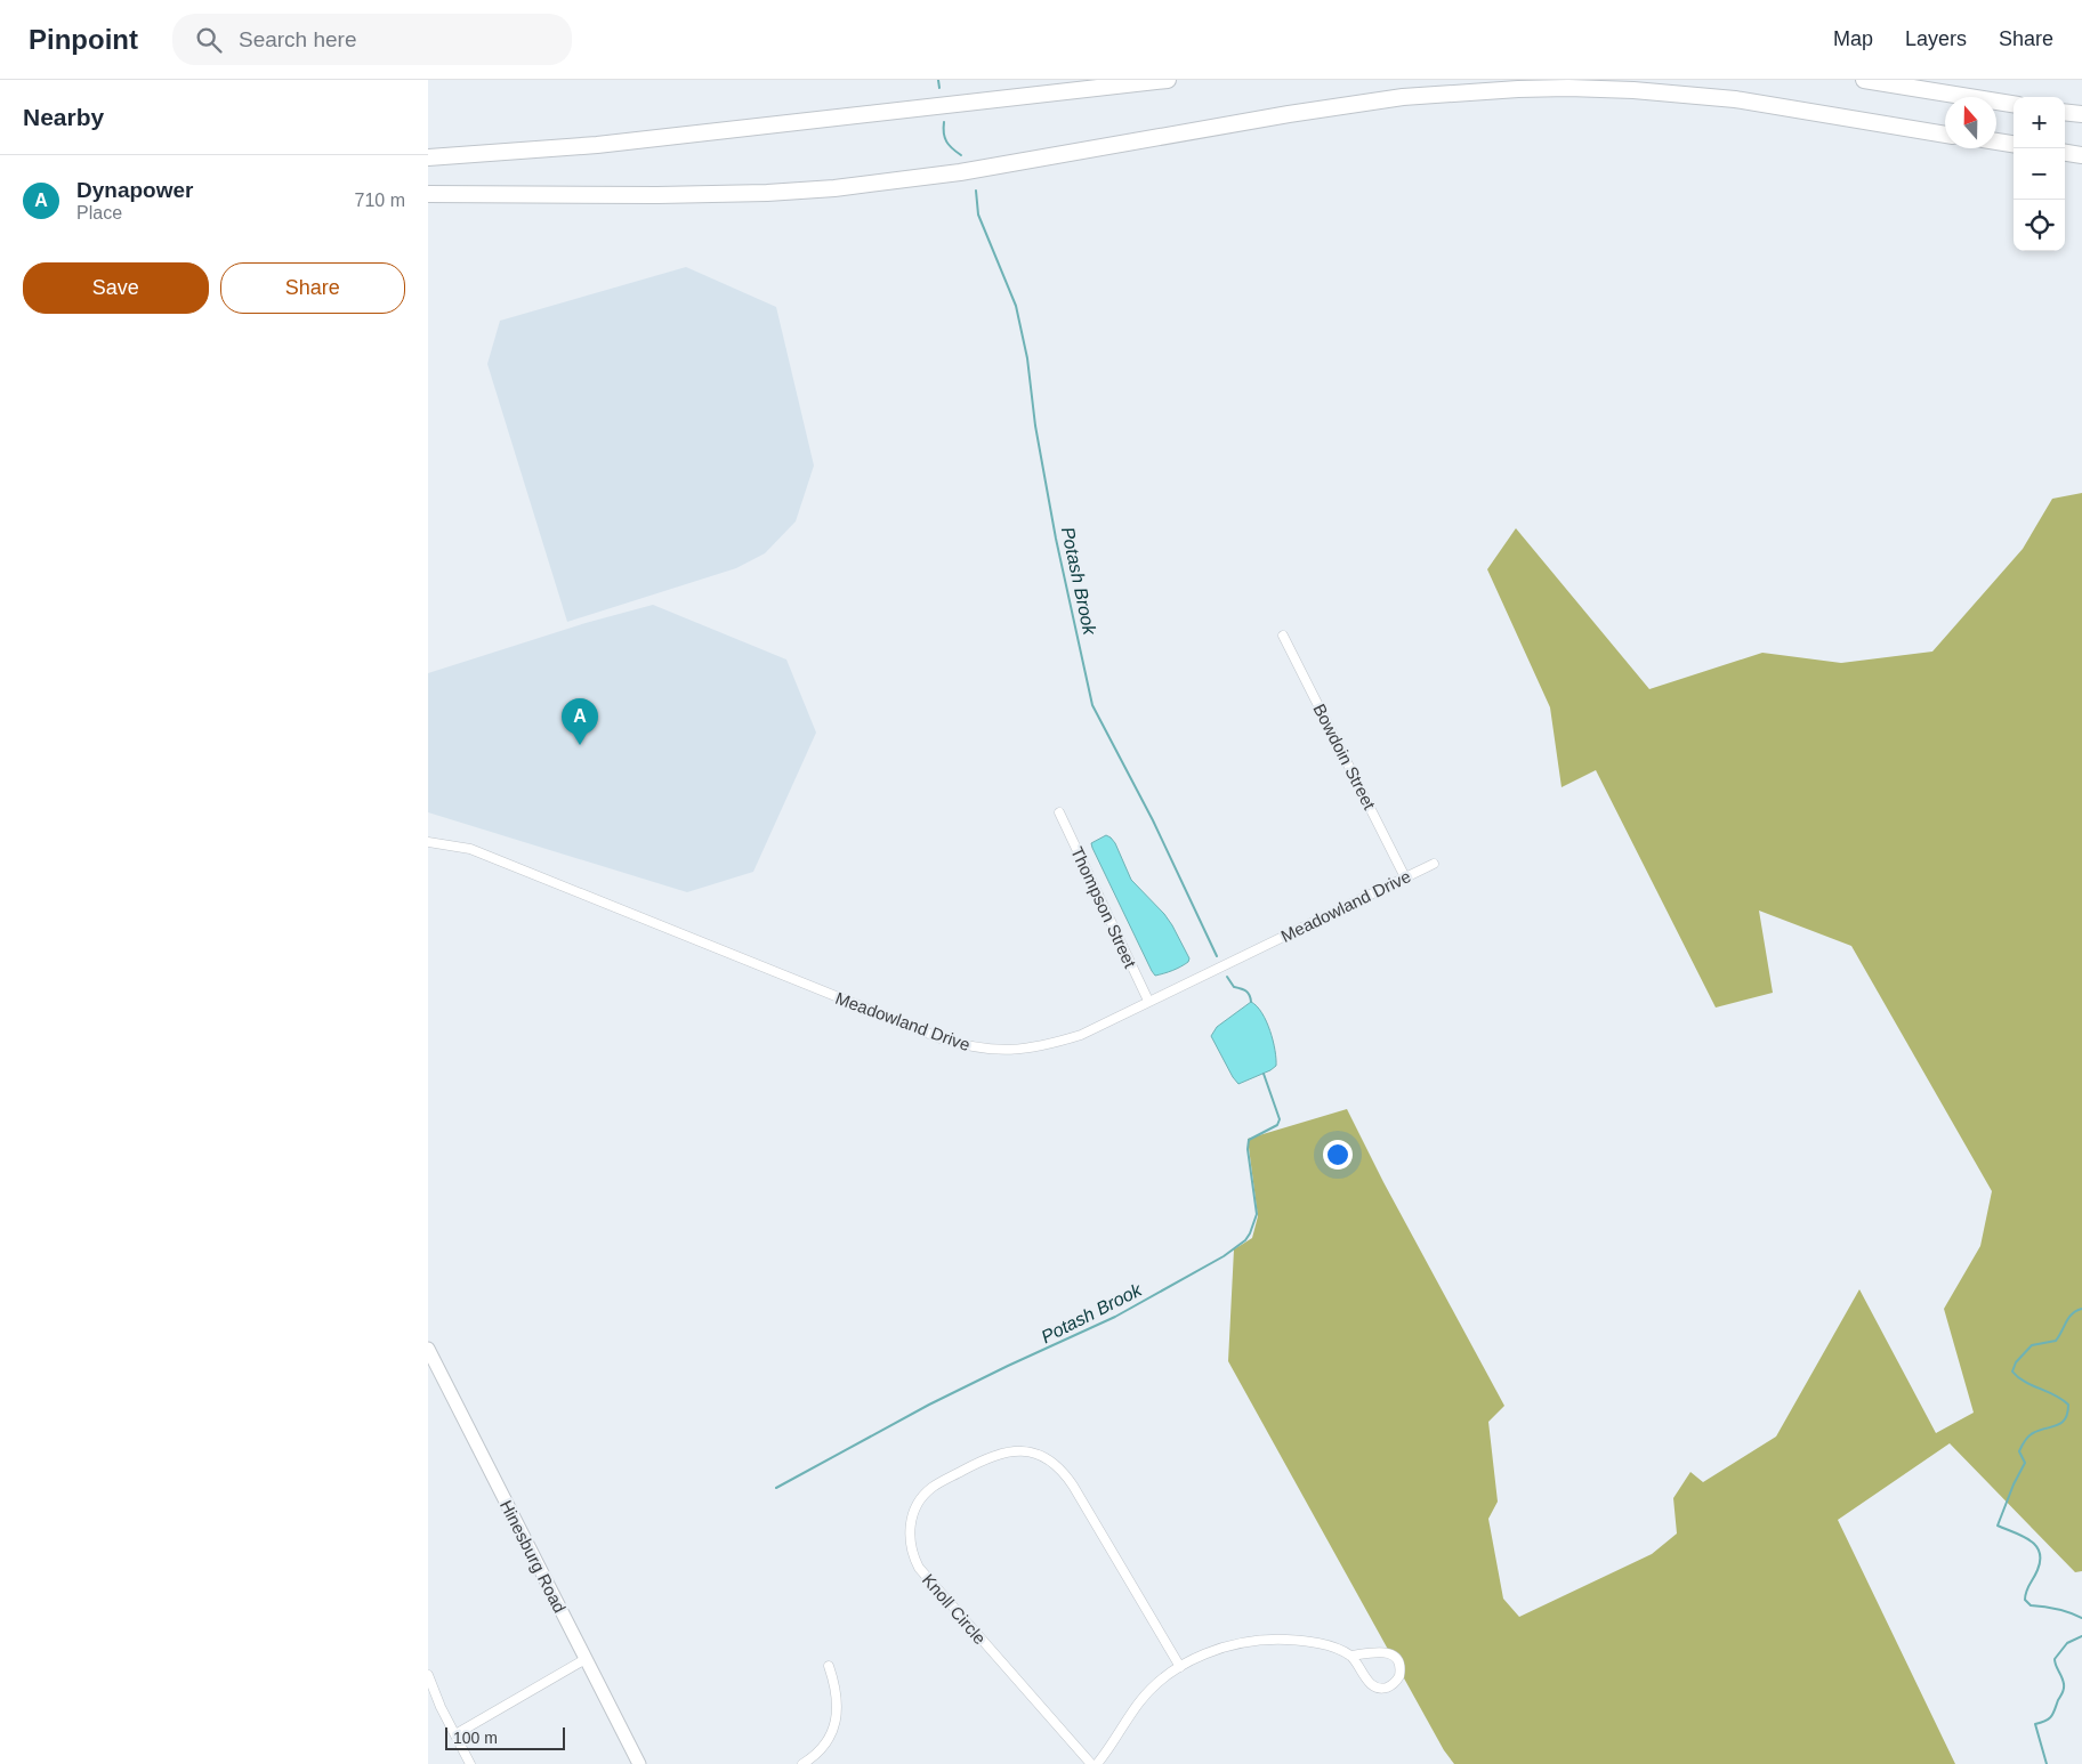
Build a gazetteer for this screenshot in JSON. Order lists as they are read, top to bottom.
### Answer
{
  "streets": {
    "main road": ["Hinesburg Road"],
    "street": [
      "Bowdoin Street",
      "Meadowland Drive",
      "Thompson Street",
      "Knoll Circle"
    ]
  },
  "crossings": [
    ["Bowdoin Street", "Meadowland Drive"],
    ["Meadowland Drive", "Thompson Street"]
  ],
  "water": ["Potash Brook"],
  "scale_bar": "100 m",
  "north": "top",
  "page": {
    "header": "Pinpoint",
    "search": "Search here",
    "nav": ["Map", "Layers", "Share"],
    "heading": "Nearby",
    "map_buttons": ["+", "−"],
    "list": [
      {
        "mark": "A",
        "name": "Dynapower",
        "note": "Place",
        "value": "710 m"
      }
    ],
    "buttons": ["Save", "Share"],
    "pins": "A",
    "scale": "100 m"
  }
}
